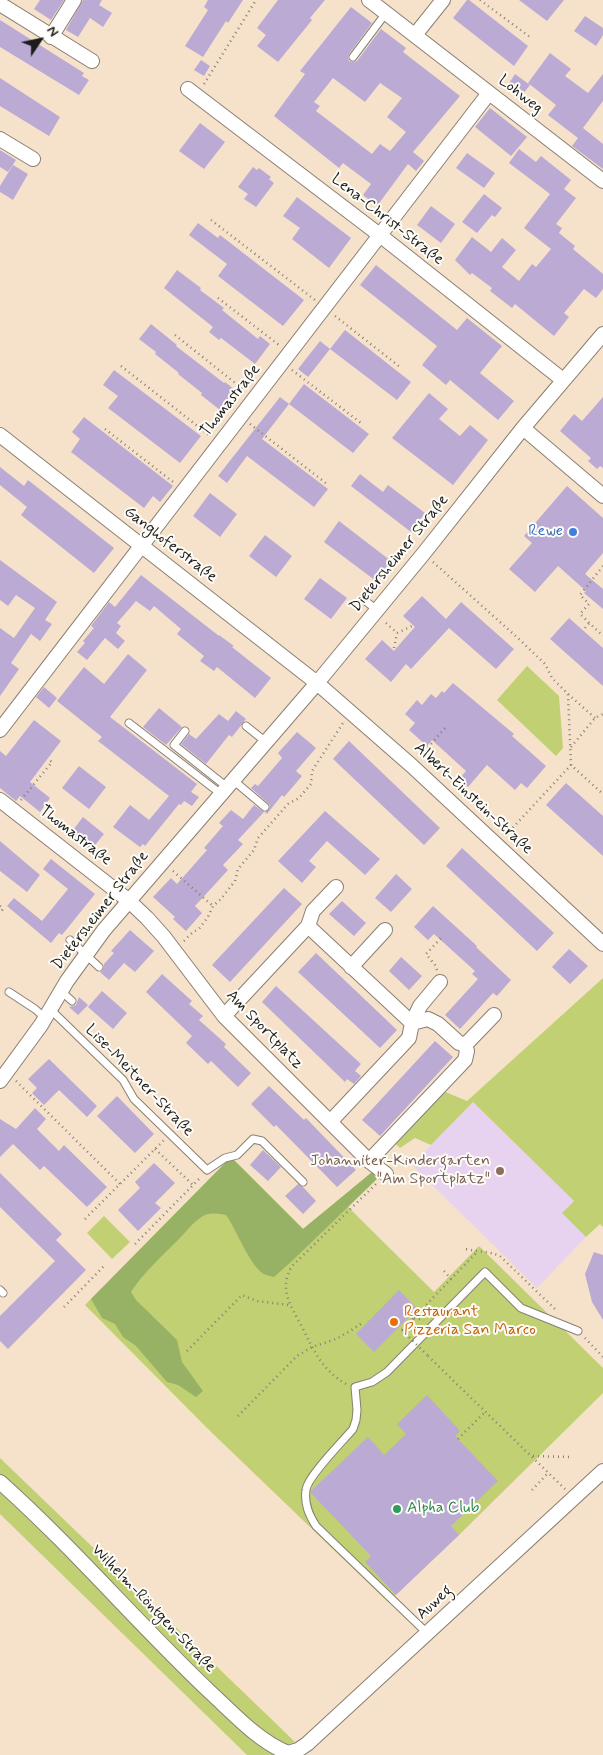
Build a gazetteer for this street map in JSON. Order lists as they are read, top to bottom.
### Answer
{
  "streets": {
    "street": [
      "Lohweg",
      "Lena-Christ-Straße",
      "Thomastraße",
      "Ganghoferstraße",
      "Dietersheimer Straße",
      "Albert-Einstein-Straße",
      "Am Sportplatz",
      "Auweg",
      "Wilhelm-Röntgen-Straße"
    ],
    "lane": ["Lise-Meitner-Straße"]
  },
  "crossings": [
    ["Lohweg", "Thomastraße"],
    ["Lena-Christ-Straße", "Thomastraße"],
    ["Lena-Christ-Straße", "Dietersheimer Straße"],
    ["Thomastraße", "Ganghoferstraße"],
    ["Thomastraße", "Dietersheimer Straße"],
    ["Thomastraße", "Am Sportplatz"],
    ["Ganghoferstraße", "Dietersheimer Straße"],
    ["Ganghoferstraße", "Albert-Einstein-Straße"],
    ["Dietersheimer Straße", "Albert-Einstein-Straße"],
    ["Dietersheimer Straße", "Am Sportplatz"],
    ["Dietersheimer Straße", "Lise-Meitner-Straße"],
    ["Auweg", "Wilhelm-Röntgen-Straße"]
  ],
  "places": [
    "Rewe",
    "Johanniter-Kindergarten \"Am Sportplatz\"",
    "Restaurant Pizzeria San Marco",
    "Alpha Club"
  ],
  "north": "top right"
}
